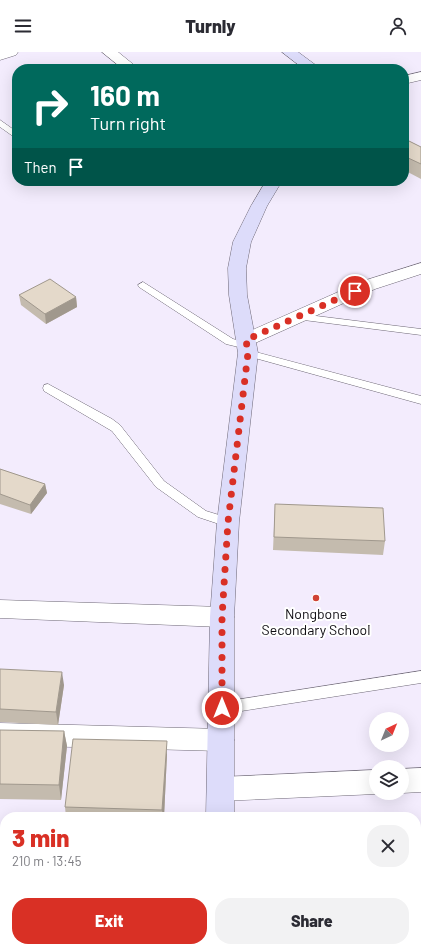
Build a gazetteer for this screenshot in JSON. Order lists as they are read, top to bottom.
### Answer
{
  "places": ["Nongbone Secondary School"],
  "north": "top right",
  "page": {
    "header": "Turnly",
    "turn": ["160 m", "Turn right"],
    "then": "Then",
    "heading": ["3 min", "210 m · 13:45"],
    "buttons": ["Exit", "Share"]
  }
}
